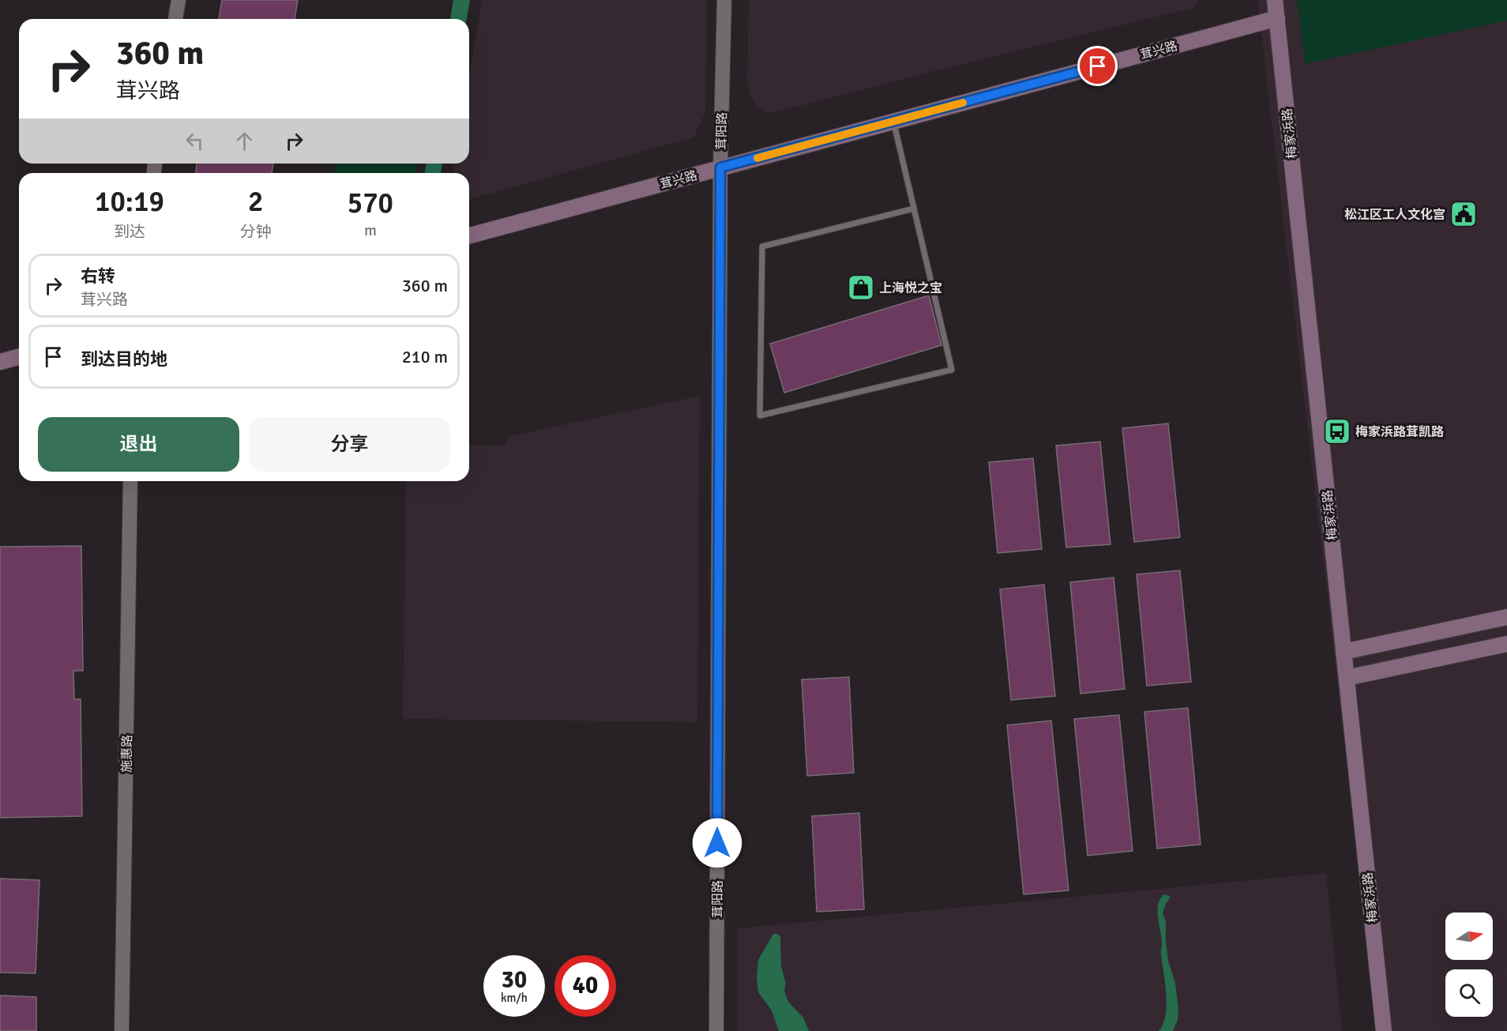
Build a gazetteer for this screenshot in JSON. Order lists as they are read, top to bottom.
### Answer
{
  "streets": {
    "main road": ["茸兴路", "梅家浜路"],
    "street": ["茸阳路", "施惠路"]
  },
  "crossings": [
    ["茸兴路", "茸阳路"],
    ["茸兴路", "梅家浜路"]
  ],
  "places": {
    "public building": ["松江区工人文化宫"],
    "shop": ["上海悦之宝"],
    "bus stop": ["梅家浜路茸凯路"]
  },
  "north": "right",
  "page": {
    "turn": ["360 m", "茸兴路"],
    "eta": [
      "10:19",
      "到达",
      "2",
      "分钟",
      "570",
      "m"
    ],
    "list": [
      {
        "name": "右转",
        "note": "茸兴路",
        "value": "360 m"
      },
      {
        "name": "到达目的地",
        "value": "210 m"
      }
    ],
    "buttons": ["退出", "分享"],
    "speed": "30 km/h",
    "limit": "40"
  }
}
